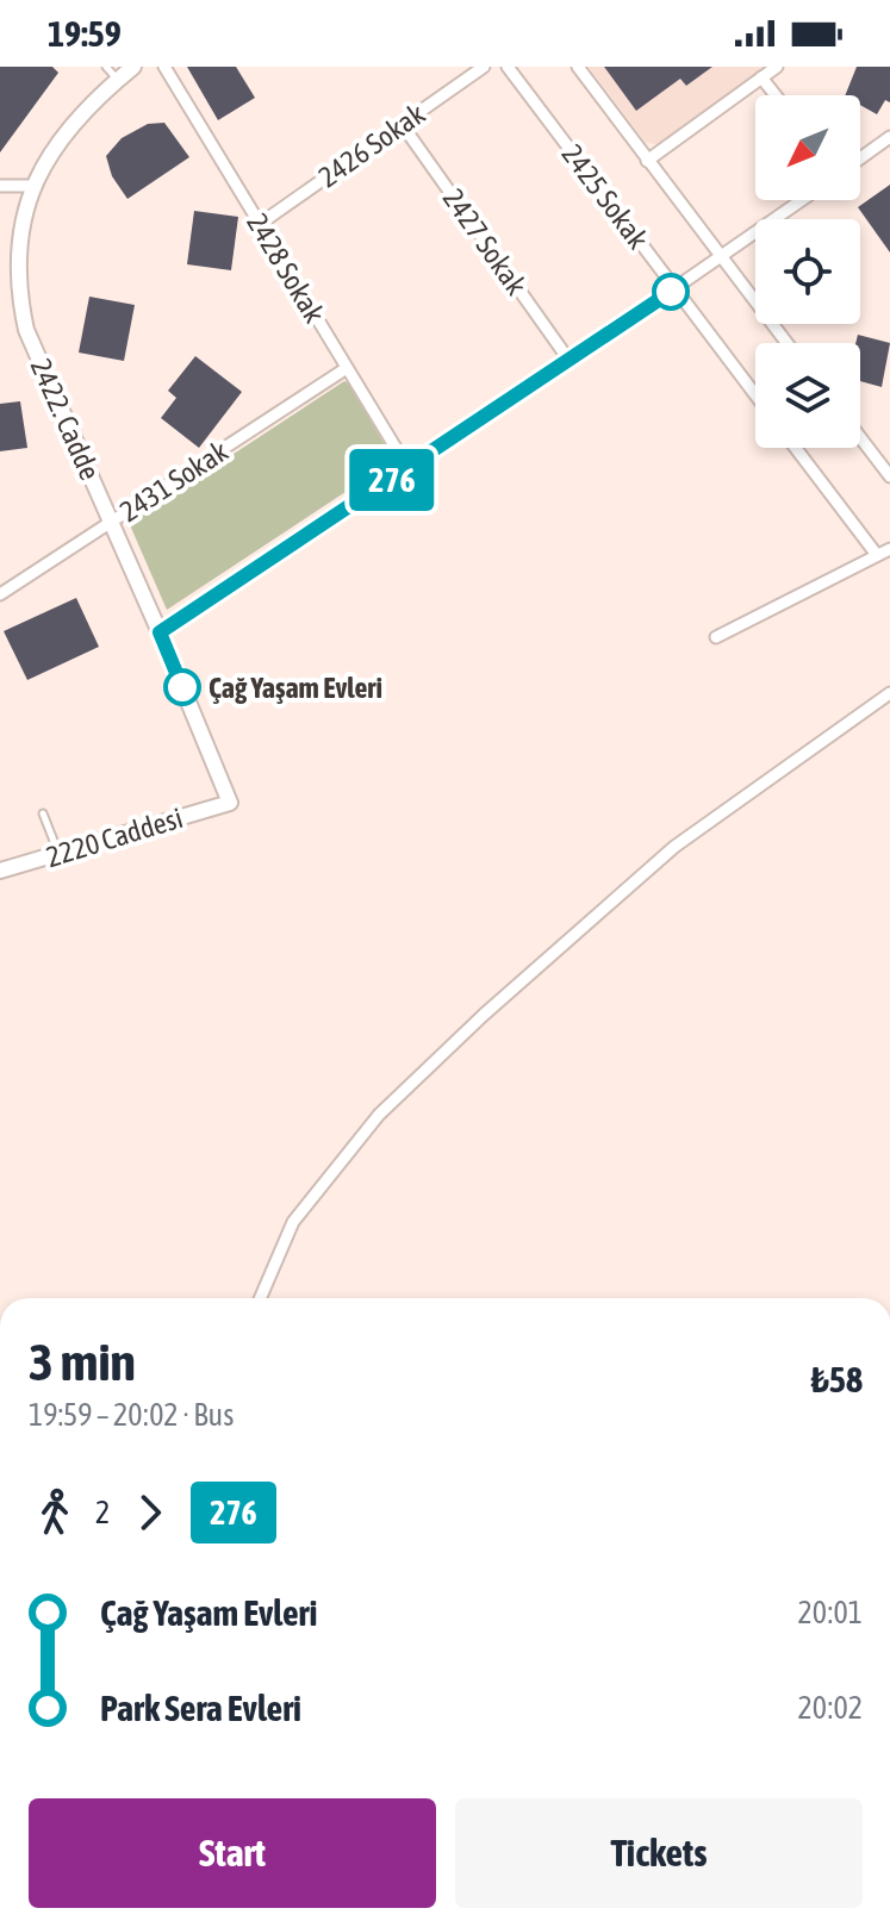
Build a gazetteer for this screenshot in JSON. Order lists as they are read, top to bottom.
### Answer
{
  "streets": {
    "street": [
      "2426 Sokak",
      "2425 Sokak",
      "2427 Sokak",
      "2428 Sokak",
      "2422. Cadde",
      "2431 Sokak",
      "2220 Caddesi"
    ]
  },
  "crossings": [
    ["2426 Sokak", "2427 Sokak"],
    ["2426 Sokak", "2428 Sokak"],
    ["2428 Sokak", "2431 Sokak"],
    ["2422. Cadde", "2431 Sokak"],
    ["2422. Cadde", "2220 Caddesi"]
  ],
  "places": ["Çağ Yaşam Evleri"],
  "lines": ["bus line 276"],
  "north": "bottom left",
  "page": {
    "status": "19:59",
    "on_map": "276",
    "heading": ["3 min", "19:59 – 20:02 · Bus", "₺58"],
    "legs": ["2", "276"],
    "list": [
      {
        "name": "Çağ Yaşam Evleri",
        "value": "20:01"
      },
      {
        "name": "Park Sera Evleri",
        "value": "20:02"
      }
    ],
    "buttons": ["Start", "Tickets"]
  }
}
